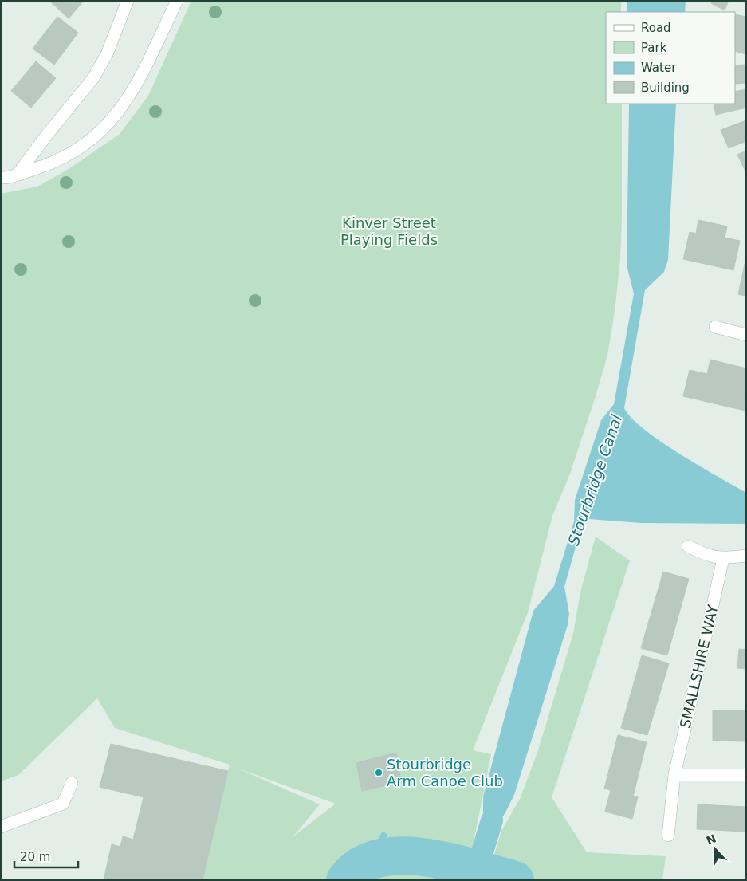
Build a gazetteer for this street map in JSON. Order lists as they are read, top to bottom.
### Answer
{
  "streets": {
    "street": ["SMALLSHIRE WAY"]
  },
  "water": ["Stourbridge Canal"],
  "parks": ["Kinver Street Playing Fields"],
  "places": ["Stourbridge Arm Canoe Club"],
  "legend": [
    "Road",
    "Park",
    "Water",
    "Building"
  ],
  "scale_bar": "20 m",
  "north": "top"
}
